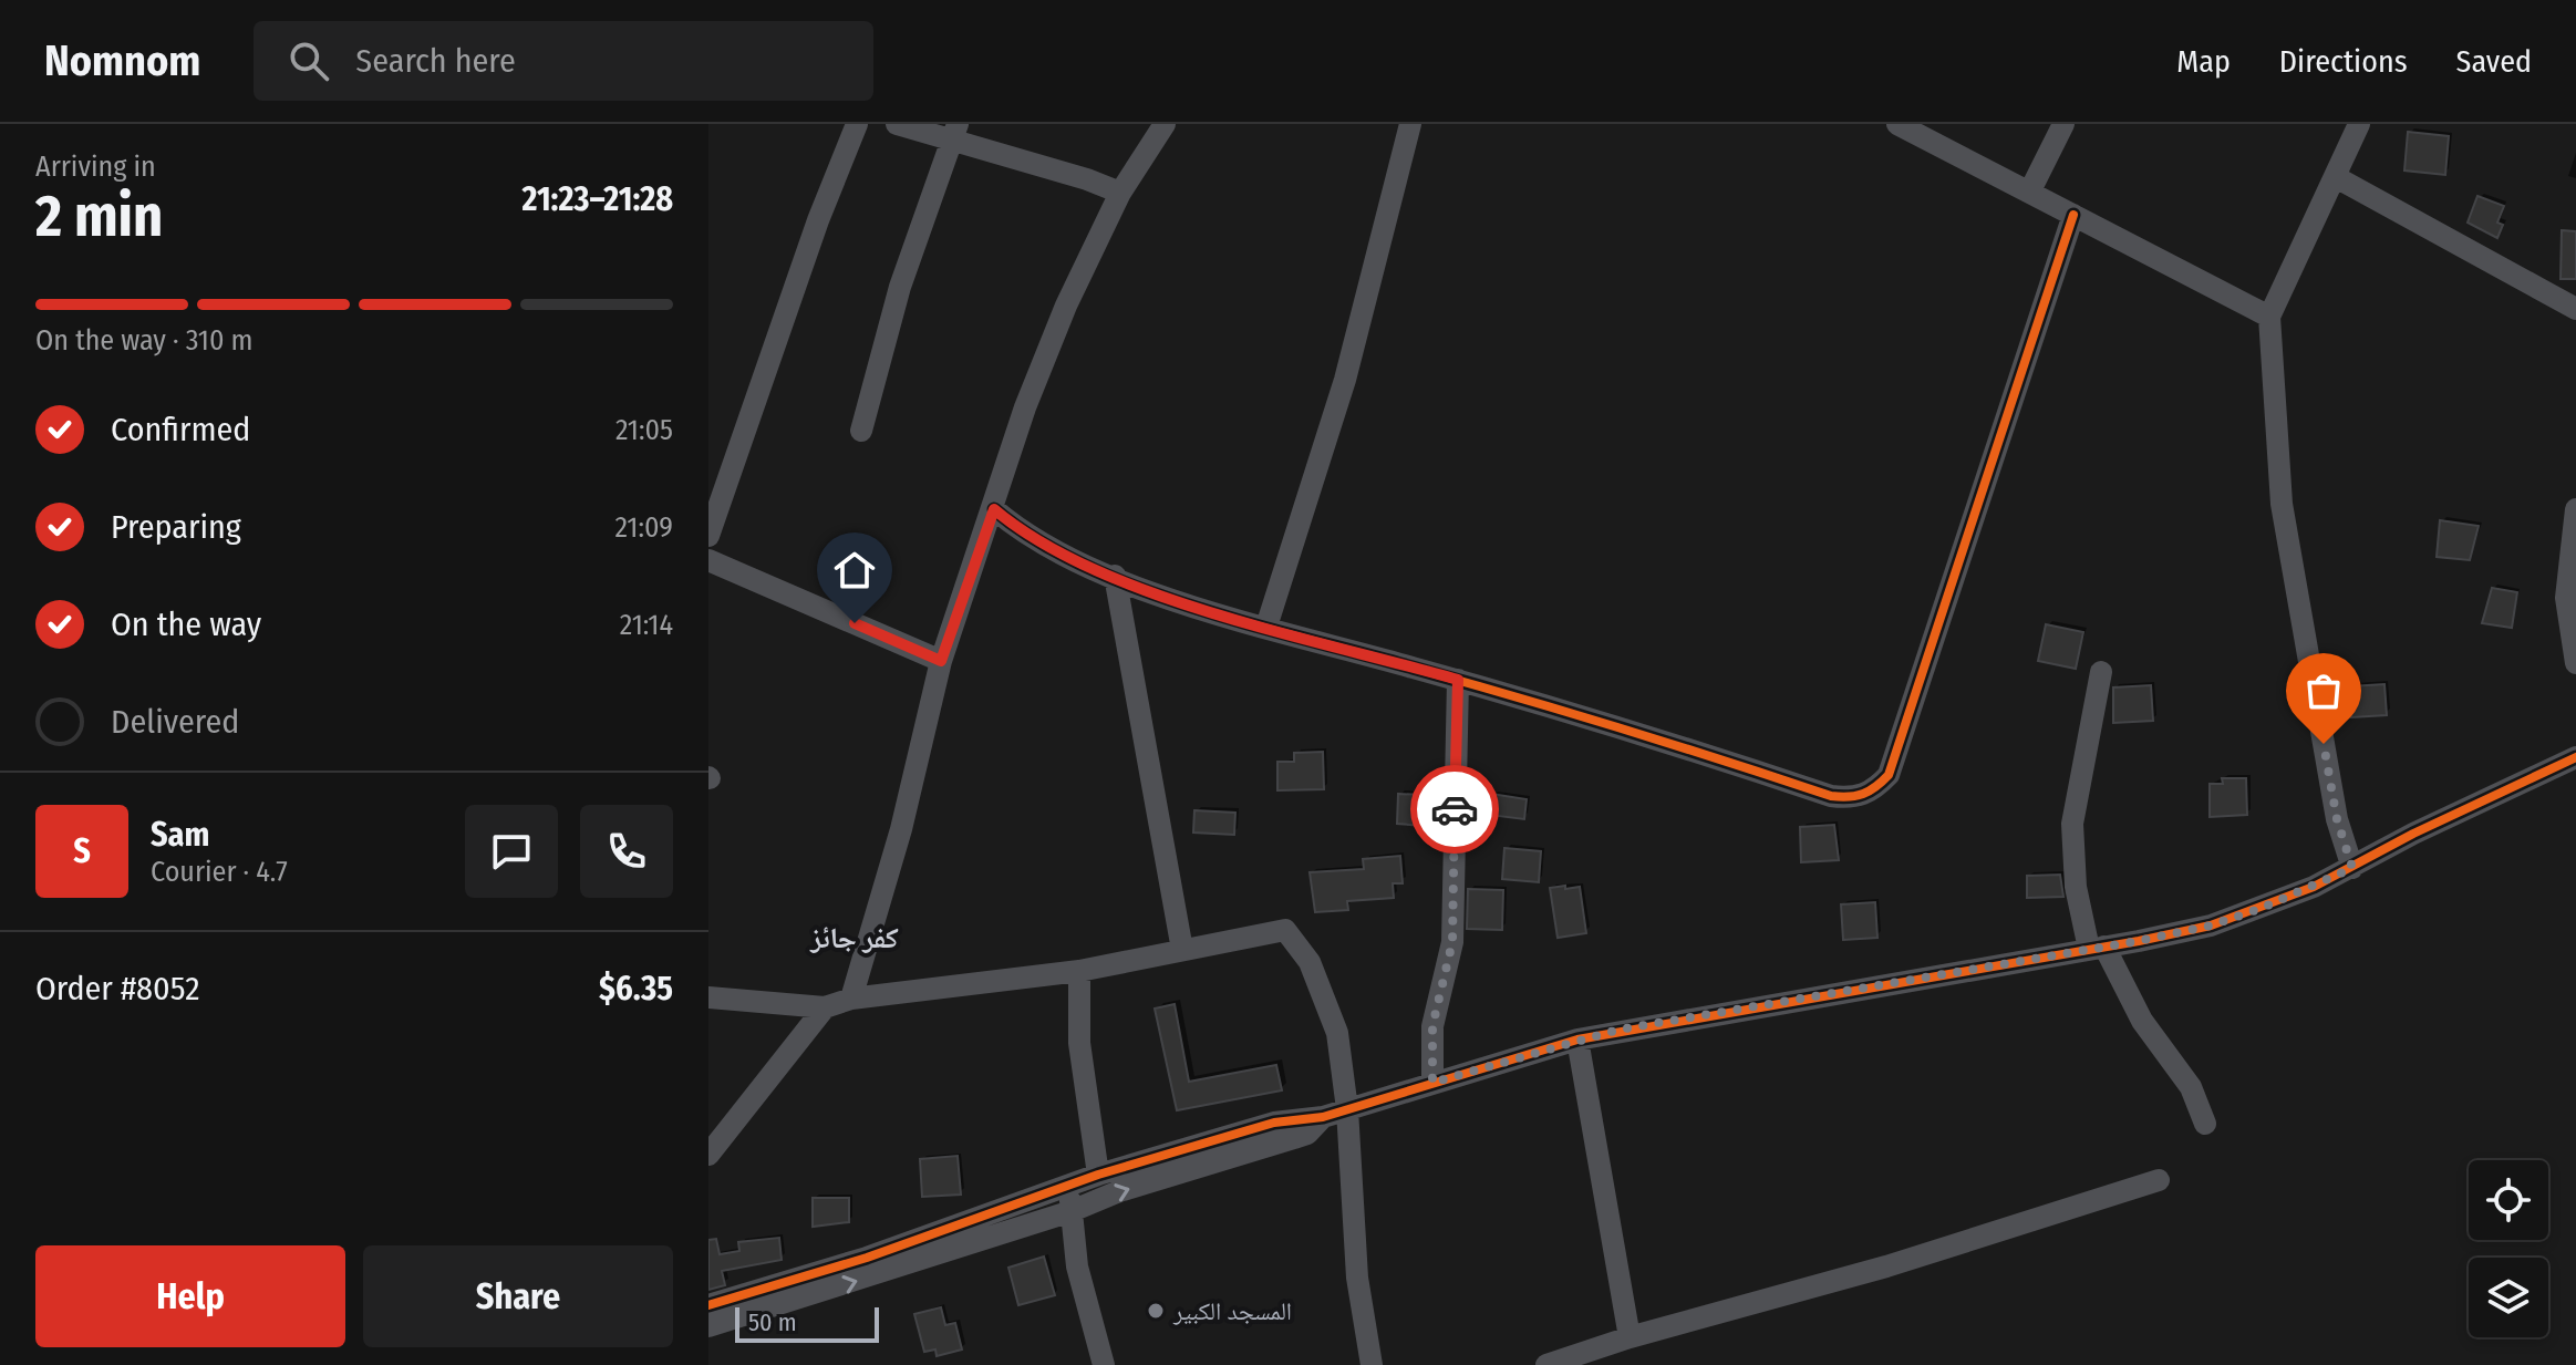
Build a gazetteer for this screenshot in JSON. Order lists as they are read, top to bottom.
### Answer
{
  "districts": ["كفر جائز"],
  "places": ["المسجد الكبير"],
  "scale_bar": "50 m",
  "page": {
    "header": "Nomnom",
    "search": "Search here",
    "nav": ["Map", "Directions", "Saved"],
    "heading": ["2 min", "Arriving in", "21:23–21:28"],
    "panel": [
      "Sam",
      "Courier · 4.7",
      "Order #8052",
      "$6.35"
    ],
    "bar": "On the way · 310 m",
    "list": [
      ["Confirmed", "21:05"],
      ["Preparing", "21:09"],
      ["On the way", "21:14"],
      "Delivered"
    ],
    "round": "S",
    "buttons": ["Help", "Share"],
    "scale": "50 m"
  }
}
